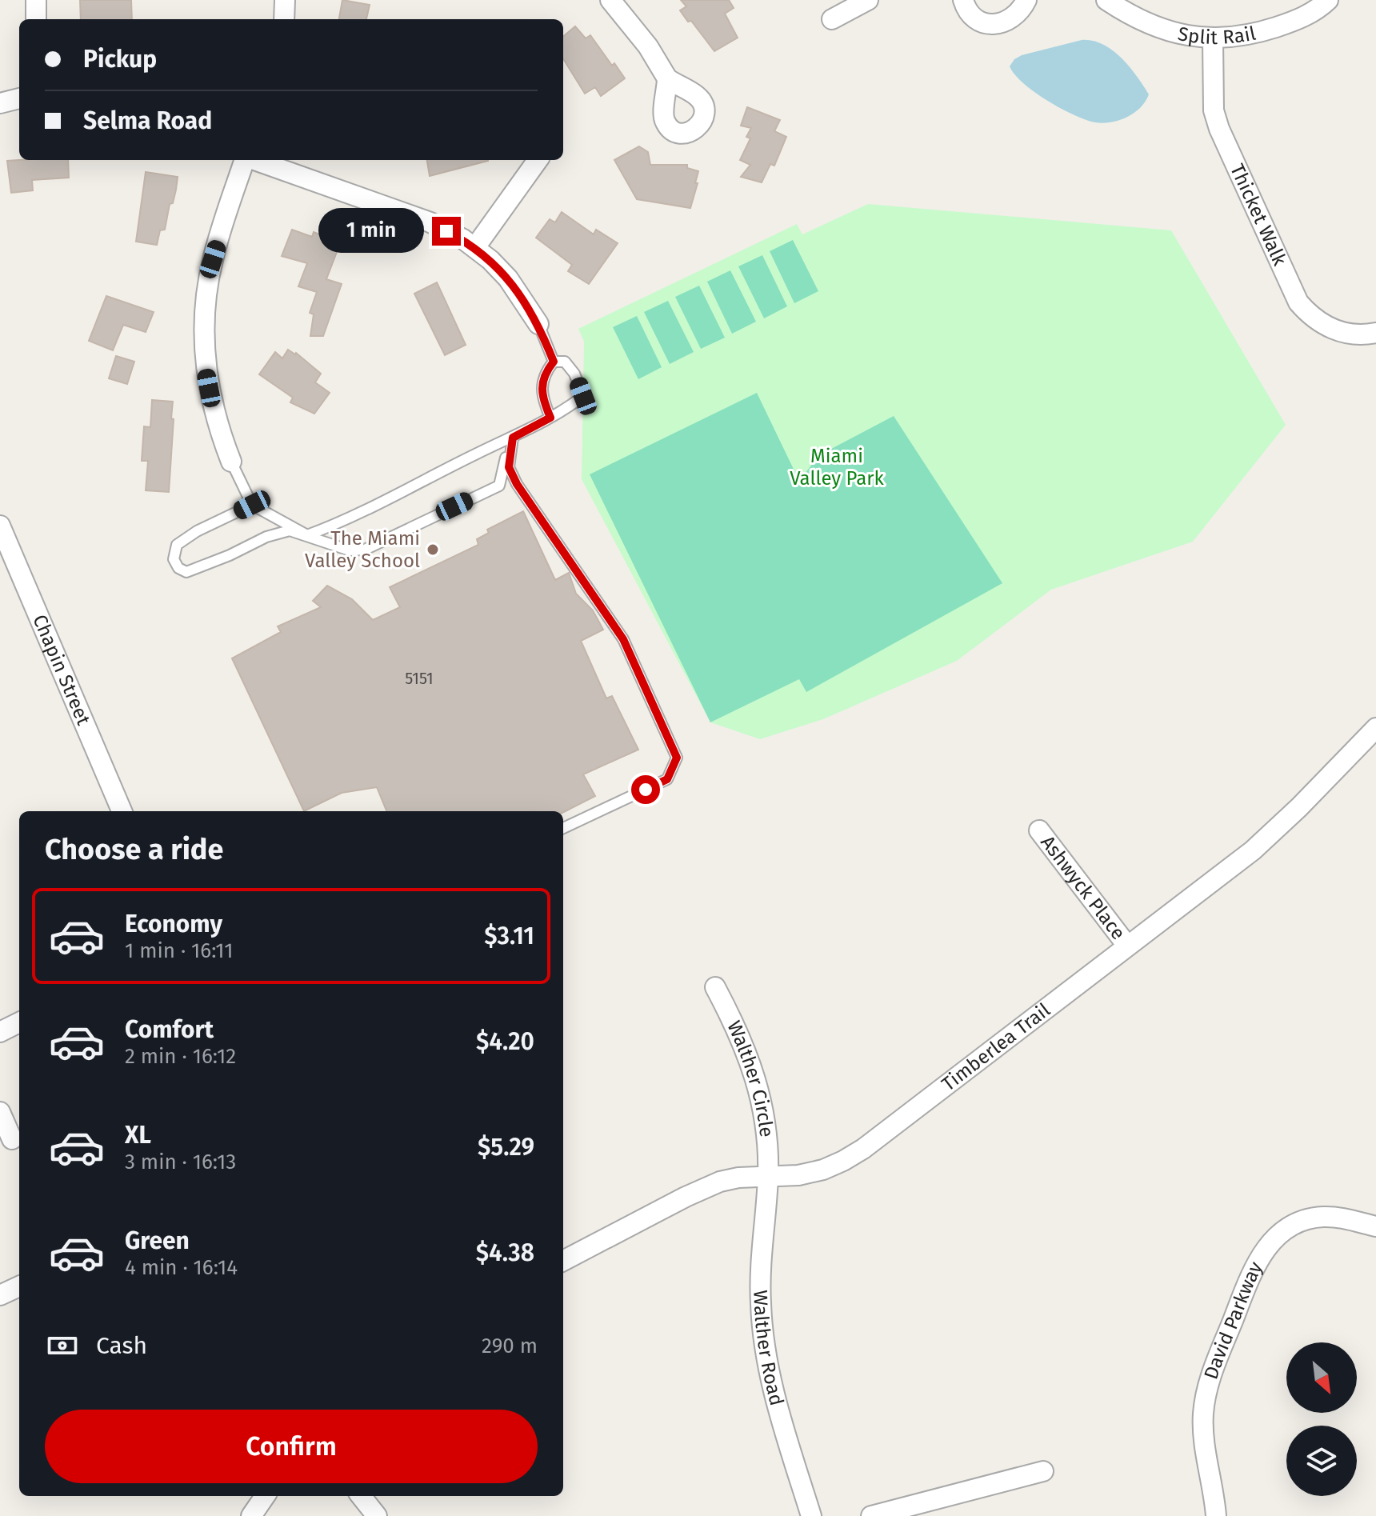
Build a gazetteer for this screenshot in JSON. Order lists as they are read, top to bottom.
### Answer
{
  "streets": {
    "street": [
      "Split Rail",
      "Thicket Walk",
      "Chapin Street",
      "Ashwyck Place",
      "Timberlea Trail",
      "Walther Circle",
      "David Parkway",
      "Walther Road"
    ]
  },
  "crossings": [
    ["Split Rail", "Thicket Walk"],
    ["Ashwyck Place", "Timberlea Trail"],
    ["Timberlea Trail", "Walther Circle"],
    ["Timberlea Trail", "Walther Road"],
    ["Walther Circle", "Walther Road"]
  ],
  "parks": ["Miami Valley Park"],
  "places": ["The Miami Valley School"],
  "house_numbers": ["5151"],
  "north": "bottom right",
  "page": {
    "banner": ["Pickup", "Selma Road"],
    "bubble": "1 min",
    "heading": "Choose a ride",
    "list": [
      {
        "name": "Economy",
        "note": "1 min · 16:11",
        "value": "$3.11"
      },
      {
        "name": "Comfort",
        "note": "2 min · 16:12",
        "value": "$4.20"
      },
      {
        "name": "XL",
        "note": "3 min · 16:13",
        "value": "$5.29"
      },
      {
        "name": "Green",
        "note": "4 min · 16:14",
        "value": "$4.38"
      }
    ],
    "pay": ["Cash", "290 m"],
    "buttons": "Confirm"
  }
}
